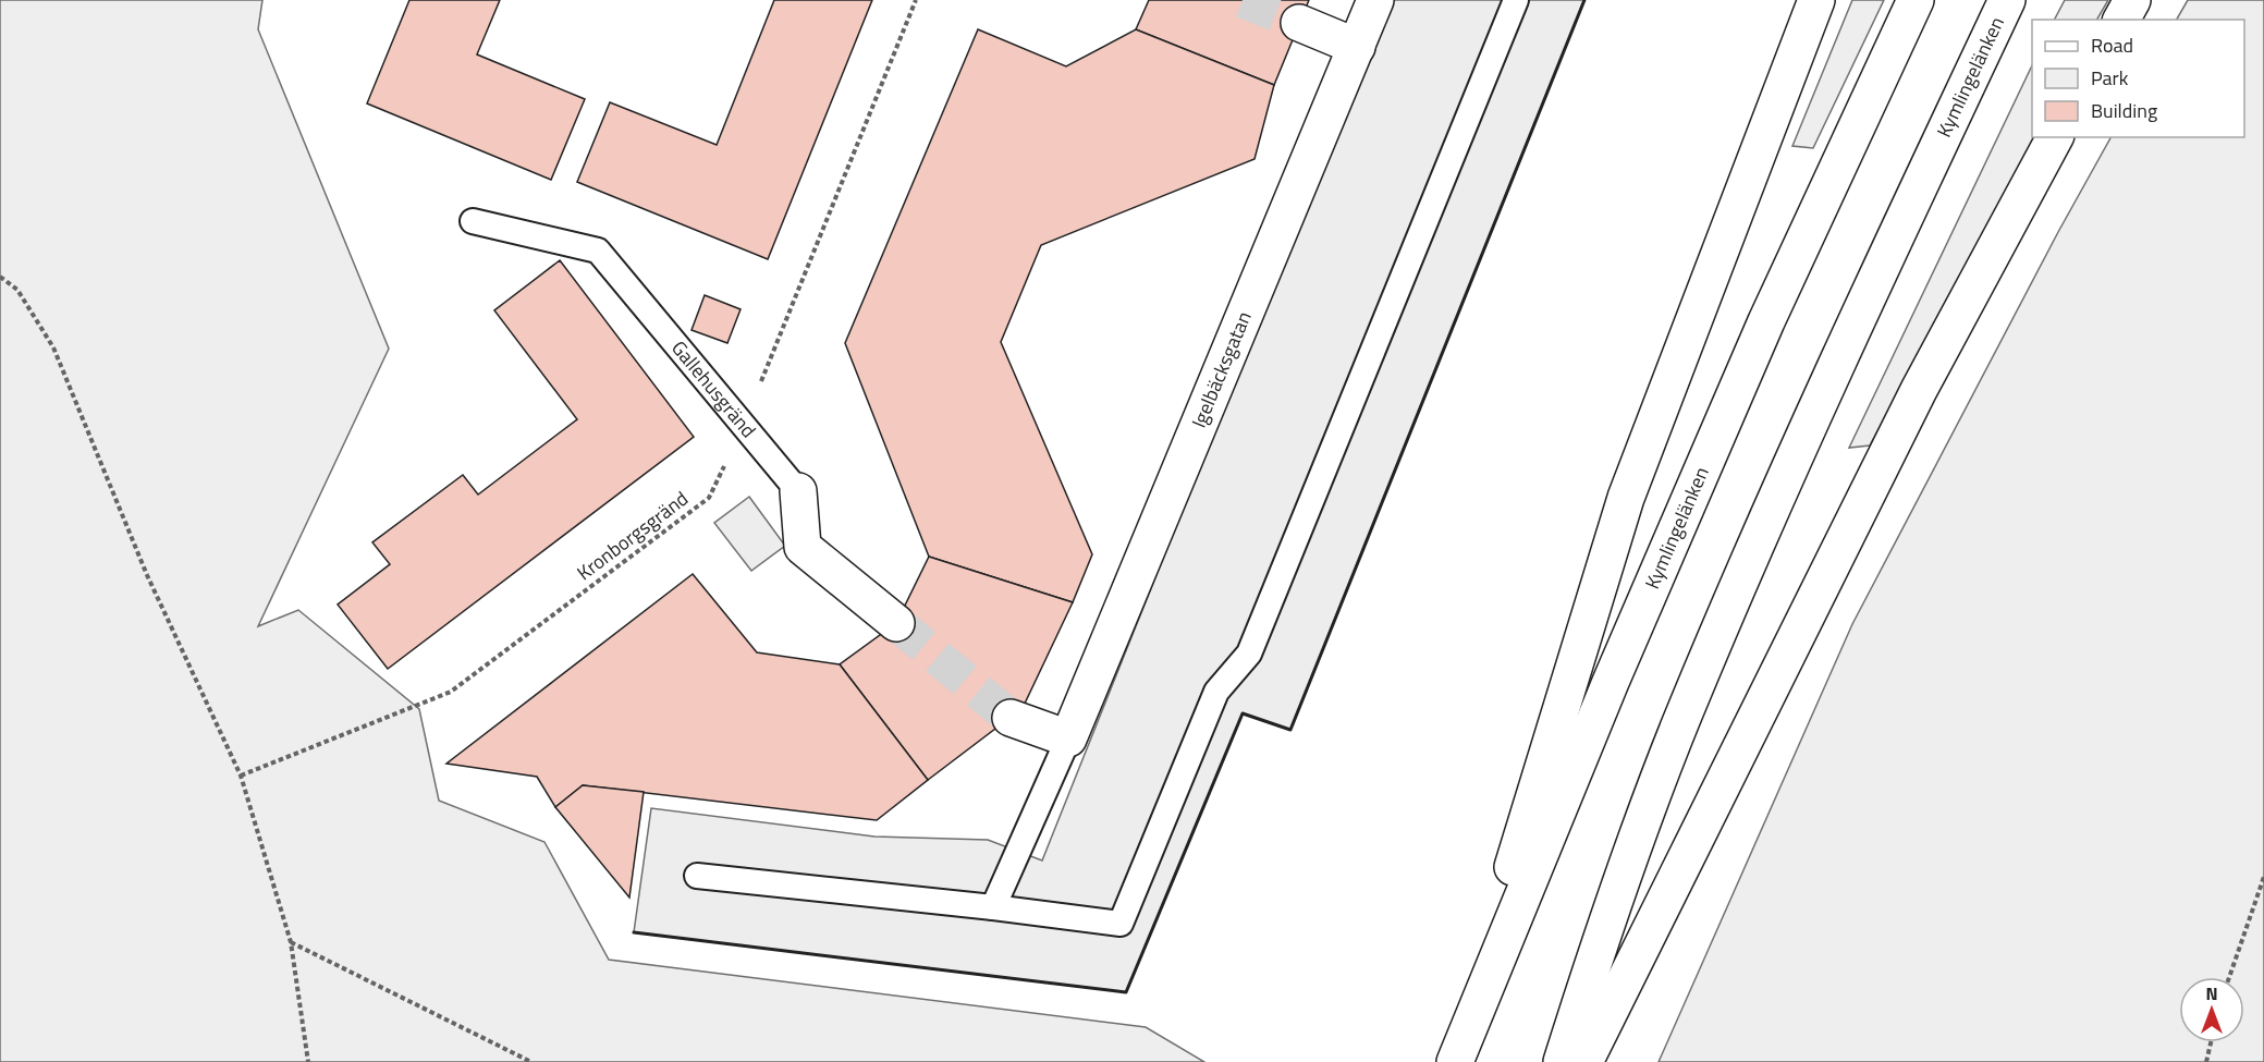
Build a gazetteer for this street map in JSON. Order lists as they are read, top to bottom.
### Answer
{
  "streets": {
    "main road": ["Kymlingelänken", "Igelbäcksgatan", "Gallehusgränd"],
    "path": ["Kronborgsgränd"]
  },
  "crossings": [
    ["Gallehusgränd", "Kronborgsgränd"]
  ],
  "legend": ["Road", "Park", "Building"],
  "north": "top"
}
